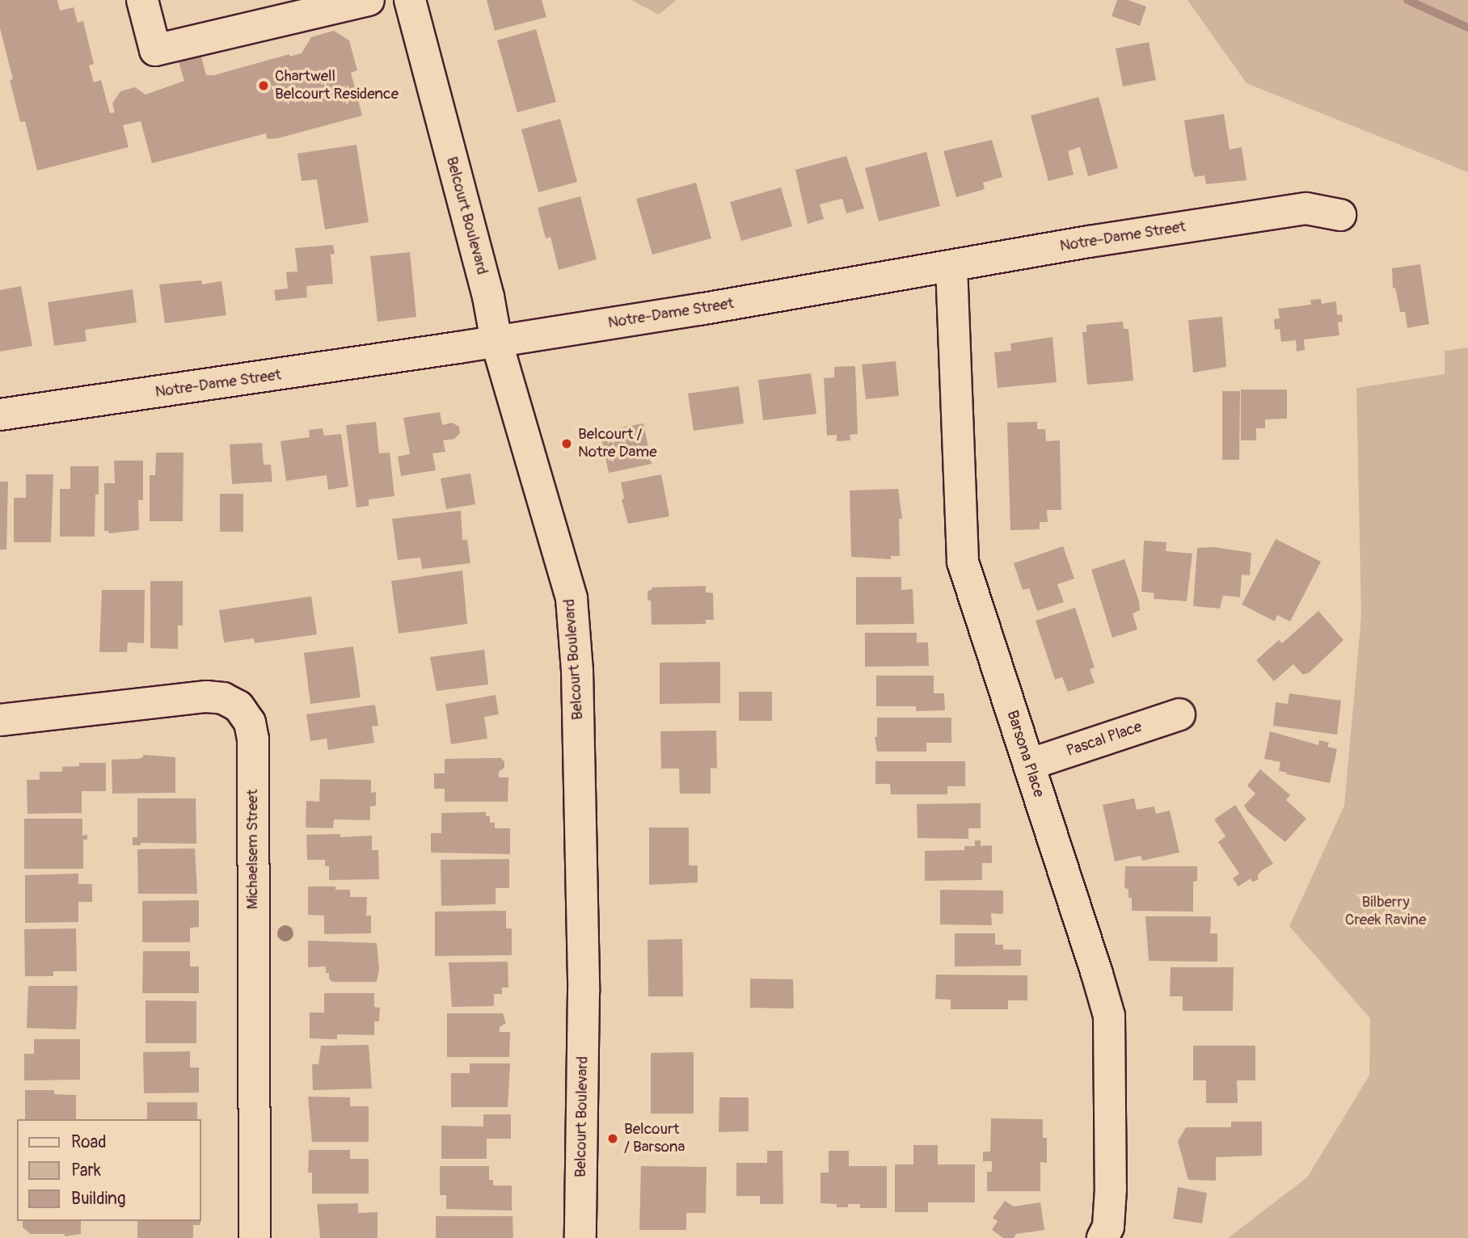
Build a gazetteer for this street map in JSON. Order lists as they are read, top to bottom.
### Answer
{
  "streets": {
    "street": [
      "Belcourt Boulevard",
      "Notre-Dame Street",
      "Pascal Place",
      "Barsona Place",
      "Michaelsem Street"
    ]
  },
  "crossings": [
    ["Belcourt Boulevard", "Notre-Dame Street"],
    ["Notre-Dame Street", "Barsona Place"],
    ["Pascal Place", "Barsona Place"]
  ],
  "parks": ["Bilberry Creek Ravine"],
  "places": ["Chartwell Belcourt Residence", "Belcourt / Notre Dame", "Belcourt / Barsona"],
  "legend": ["Road", "Park", "Building"]
}
